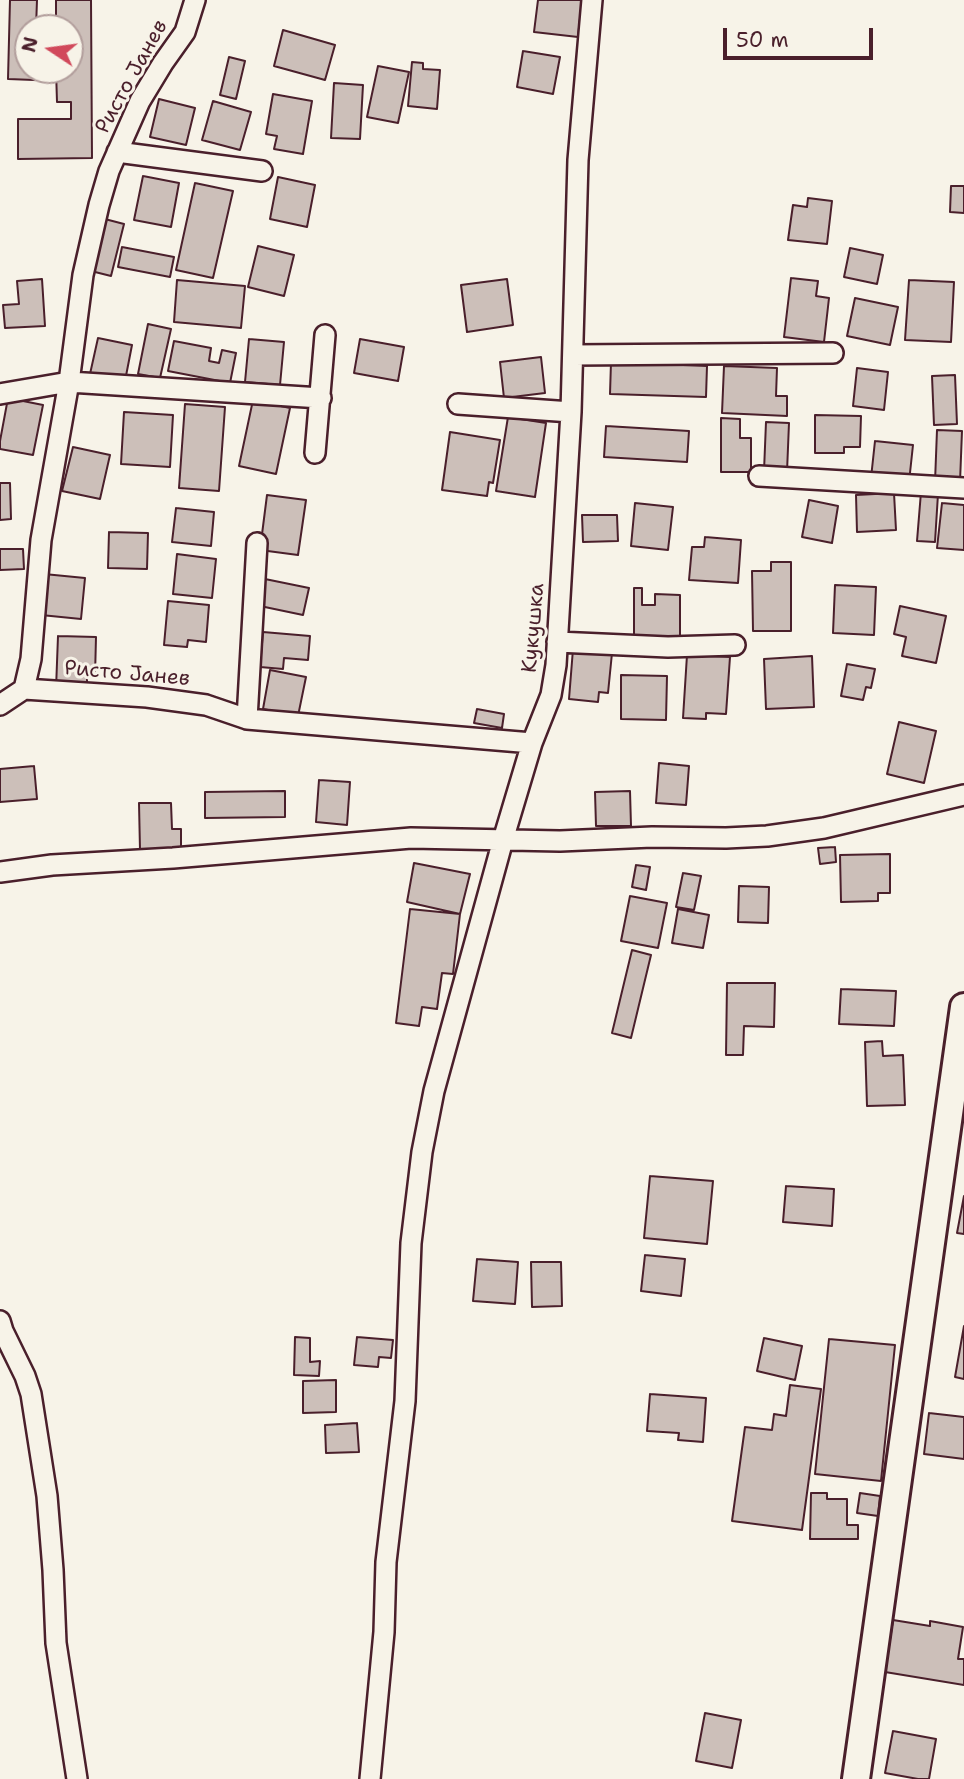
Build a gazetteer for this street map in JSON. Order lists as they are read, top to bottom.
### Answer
{
  "streets": {
    "street": ["Ристо Јанев", "Кукушка"]
  },
  "crossings": [
    ["Ристо Јанев", "Кукушка"]
  ],
  "scale_bar": "50 m",
  "north": "left"
}
